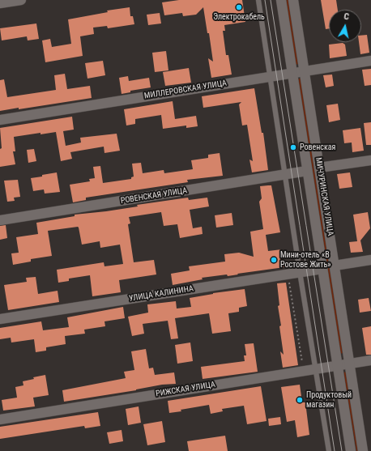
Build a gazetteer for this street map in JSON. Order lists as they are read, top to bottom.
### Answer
{
  "streets": {
    "street": [
      "МИЛЛЕРОВСКАЯ УЛИЦА",
      "РОВЕНСКАЯ УЛИЦА",
      "МИЧУРИНСКАЯ УЛИЦА",
      "УЛИЦА КАЛИНИНА",
      "РИЖСКАЯ УЛИЦА"
    ]
  },
  "crossings": [
    ["МИЛЛЕРОВСКАЯ УЛИЦА", "МИЧУРИНСКАЯ УЛИЦА"],
    ["РОВЕНСКАЯ УЛИЦА", "МИЧУРИНСКАЯ УЛИЦА"],
    ["МИЧУРИНСКАЯ УЛИЦА", "УЛИЦА КАЛИНИНА"],
    ["МИЧУРИНСКАЯ УЛИЦА", "РИЖСКАЯ УЛИЦА"]
  ],
  "places": [
    "Электрокабель",
    "Ровенская",
    "Мини-отель «В Ростове Жить»",
    "Продуктовый магазин"
  ],
  "north": "top"
}
